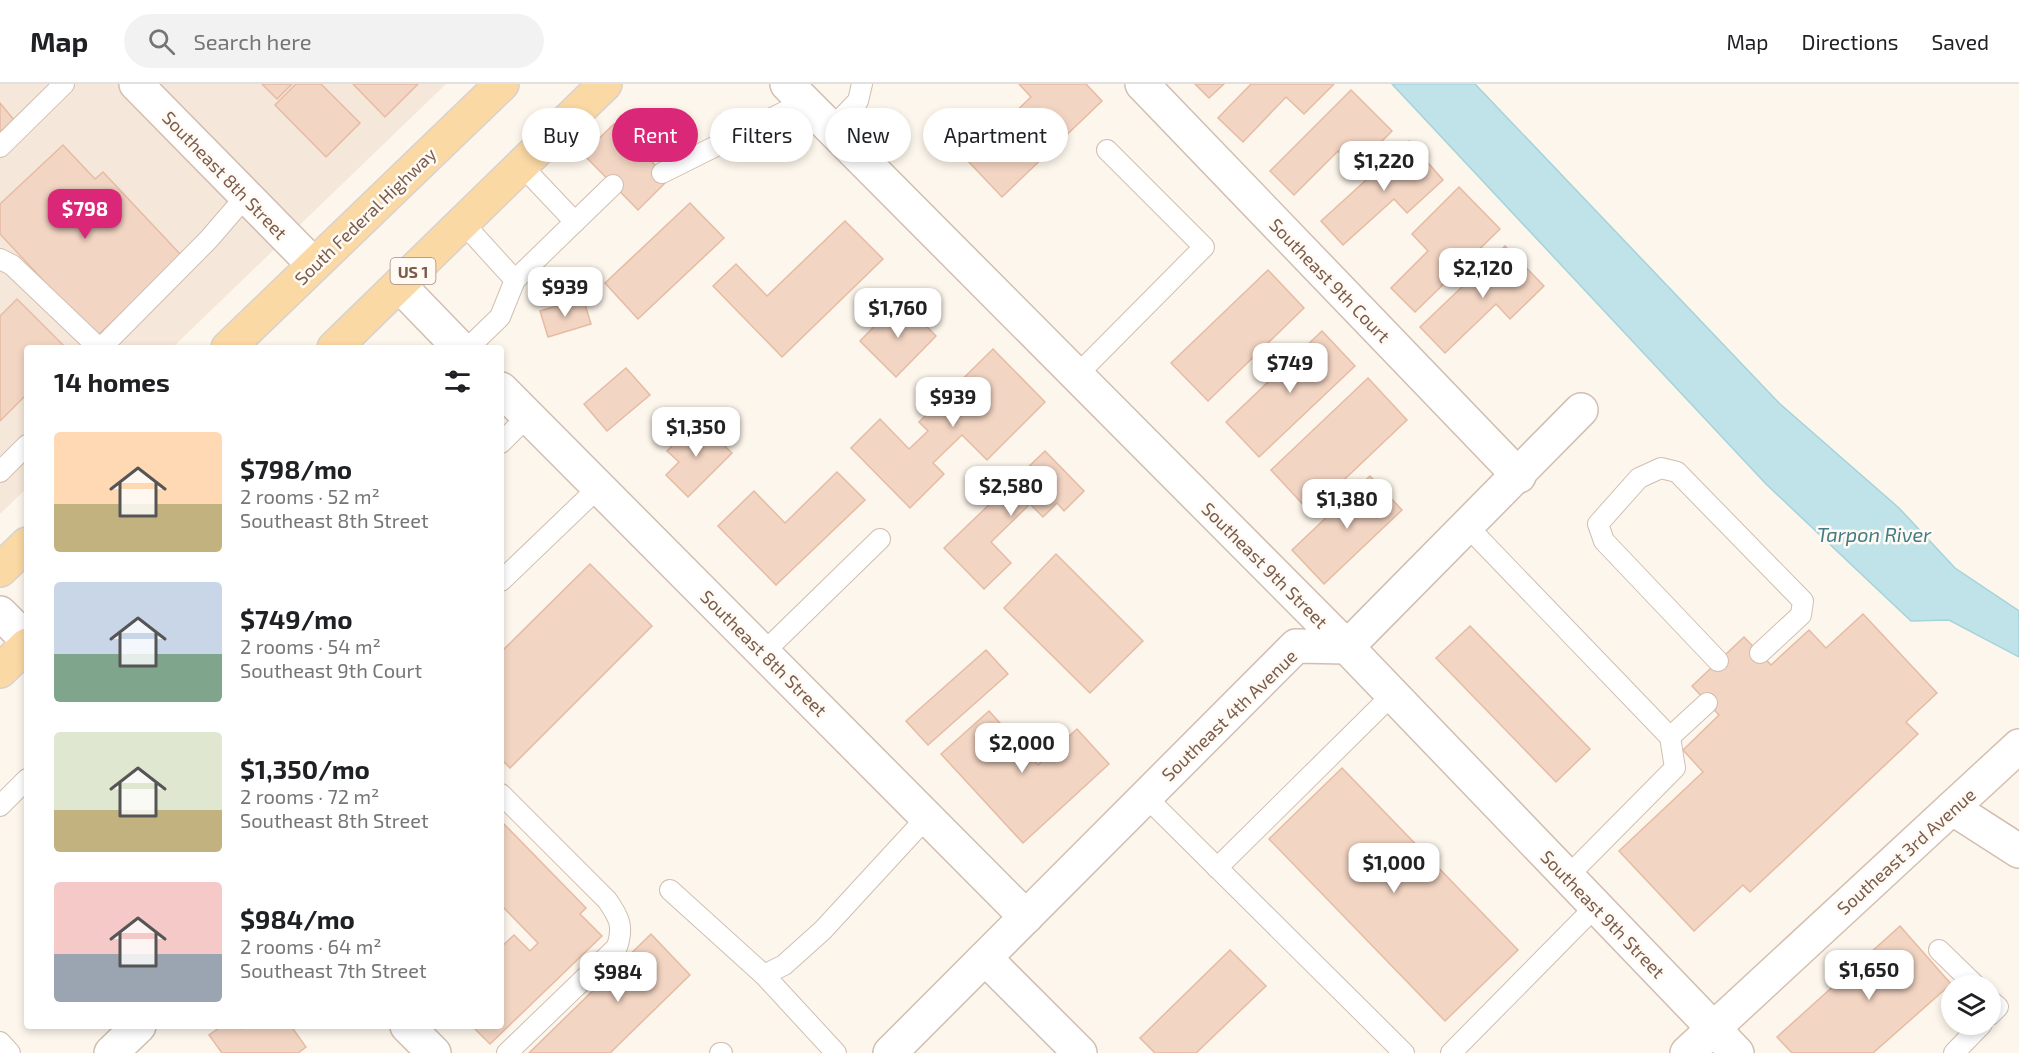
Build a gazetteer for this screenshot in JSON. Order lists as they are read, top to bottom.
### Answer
{
  "streets": {
    "main road": ["South Federal Highway", "US 1"],
    "street": [
      "Southeast 8th Street",
      "Southeast 9th Court",
      "Southeast 9th Street",
      "Southeast 4th Avenue",
      "Southeast 3rd Avenue"
    ]
  },
  "crossings": [
    ["Southeast 8th Street", "South Federal Highway"],
    ["Southeast 8th Street", "Southeast 4th Avenue"],
    ["Southeast 9th Street", "Southeast 4th Avenue"],
    ["Southeast 9th Street", "Southeast 3rd Avenue"]
  ],
  "water": ["Tarpon River"],
  "page": {
    "header": "Map",
    "search": "Search here",
    "nav": ["Map", "Directions", "Saved"],
    "chip": [
      "Buy",
      "Rent",
      "Filters",
      "New",
      "Apartment"
    ],
    "price": [
      "$1,220",
      "$798",
      "$2,120",
      "$939",
      "$1,760",
      "$749",
      "$939",
      "$1,350",
      "$2,580",
      "$1,380",
      "$2,000",
      "$1,000",
      "$1,650",
      "$984"
    ],
    "heading": "14 homes",
    "list": [
      {
        "name": "$798/mo",
        "note": "2 rooms · 52 m² · Southeast 8th Street"
      },
      {
        "name": "$749/mo",
        "note": "2 rooms · 54 m² · Southeast 9th Court"
      },
      {
        "name": "$1,350/mo",
        "note": "2 rooms · 72 m² · Southeast 8th Street"
      },
      {
        "name": "$984/mo",
        "note": "2 rooms · 64 m² · Southeast 7th Street"
      }
    ]
  }
}
